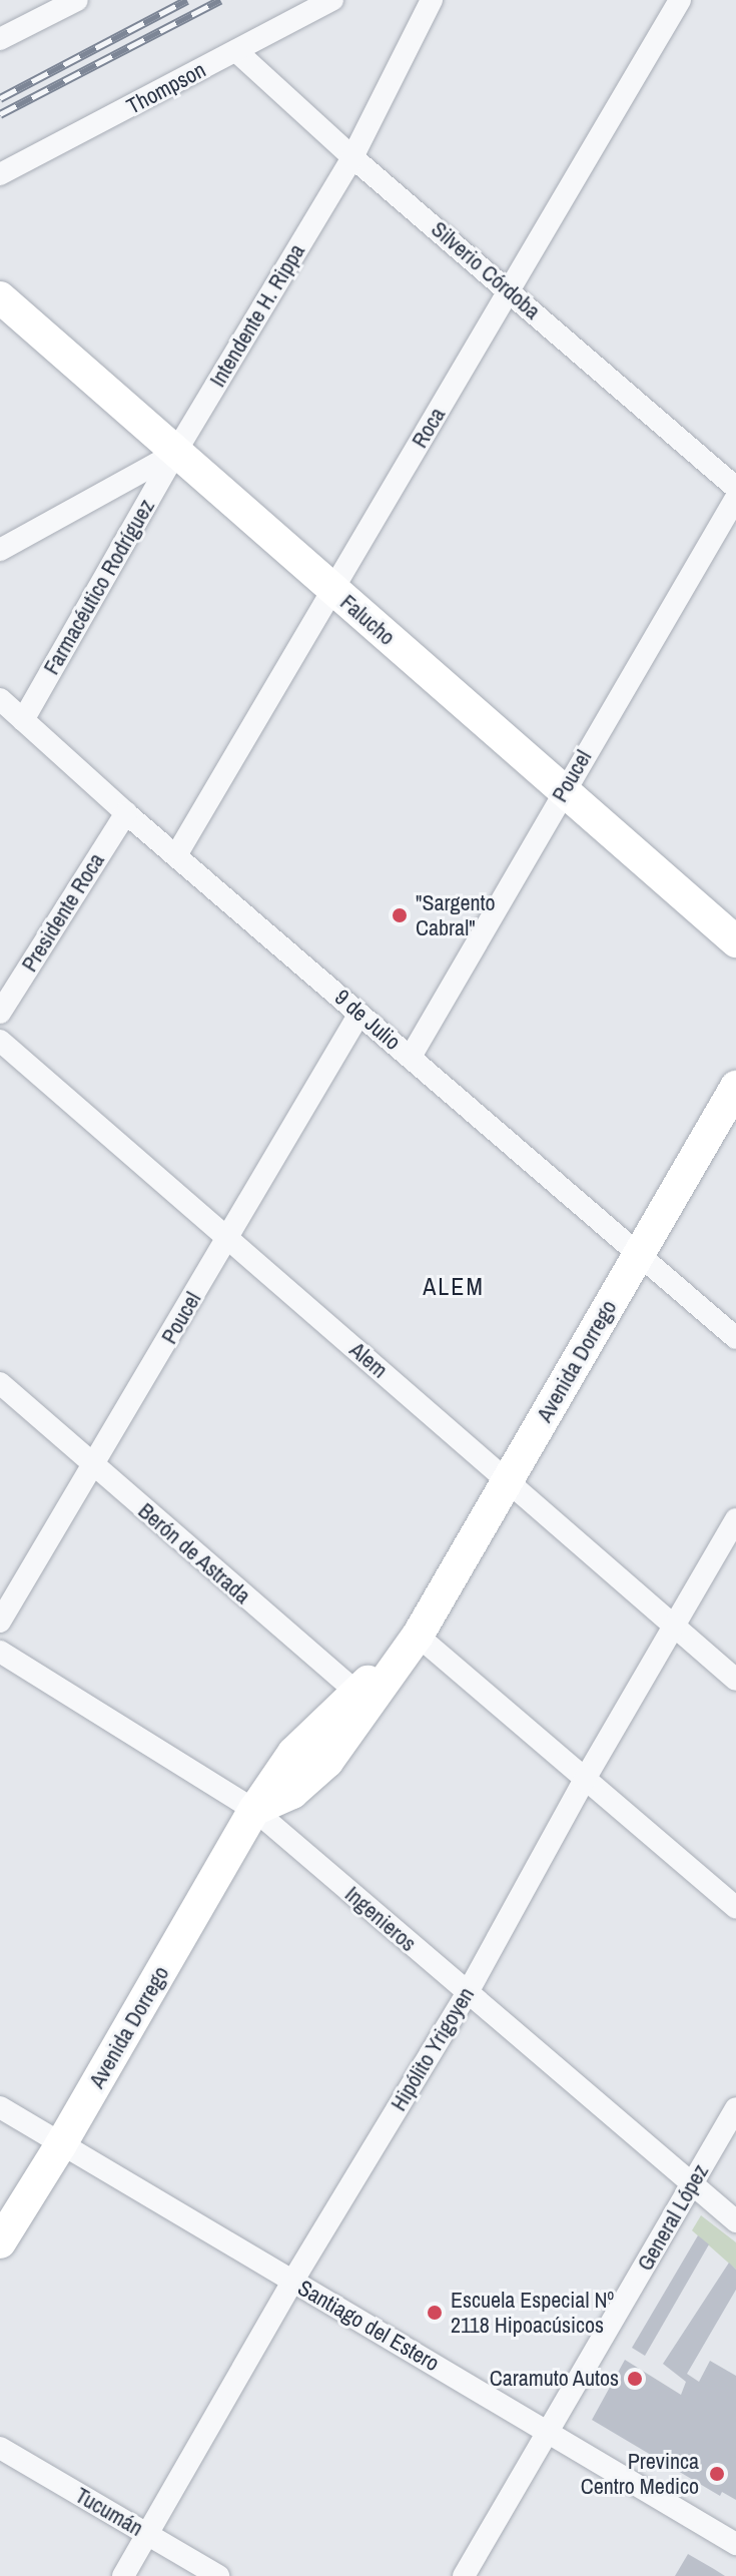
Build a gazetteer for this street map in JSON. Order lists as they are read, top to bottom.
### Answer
{
  "streets": {
    "main road": ["Falucho", "Avenida Dorrego"],
    "street": [
      "Thompson",
      "Silverio Córdoba",
      "Intendente H. Rippa",
      "Roca",
      "Farmacéutico Rodríguez",
      "Poucel",
      "Presidente Roca",
      "9 de Julio",
      "Alem",
      "Berón de Astrada",
      "Ingenieros",
      "Hipólito Yrigoyen",
      "General López",
      "Santiago del Estero",
      "Tucumán"
    ]
  },
  "crossings": [
    ["Thompson", "Silverio Córdoba"],
    ["Silverio Córdoba", "Intendente H. Rippa"],
    ["Silverio Córdoba", "Roca"],
    ["Intendente H. Rippa", "Farmacéutico Rodríguez"],
    ["Intendente H. Rippa", "Falucho"],
    ["Roca", "Falucho"],
    ["Roca", "9 de Julio"],
    ["Farmacéutico Rodríguez", "Falucho"],
    ["Farmacéutico Rodríguez", "9 de Julio"],
    ["Falucho", "Poucel"],
    ["Poucel", "9 de Julio"],
    ["Poucel", "Alem"],
    ["Poucel", "Berón de Astrada"],
    ["Presidente Roca", "9 de Julio"],
    ["9 de Julio", "Avenida Dorrego"],
    ["Alem", "Avenida Dorrego"],
    ["Alem", "Hipólito Yrigoyen"],
    ["Avenida Dorrego", "Berón de Astrada"],
    ["Avenida Dorrego", "Ingenieros"],
    ["Avenida Dorrego", "Santiago del Estero"],
    ["Ingenieros", "Hipólito Yrigoyen"],
    ["Ingenieros", "General López"],
    ["Hipólito Yrigoyen", "Santiago del Estero"],
    ["Hipólito Yrigoyen", "Tucumán"],
    ["General López", "Santiago del Estero"]
  ],
  "districts": ["ALEM"],
  "places": [
    "\"Sargento Cabral\"",
    "Escuela Especial Nº 2118 Hipoacúsicos",
    "Caramuto Autos",
    "Previnca Centro Medico"
  ]
}
